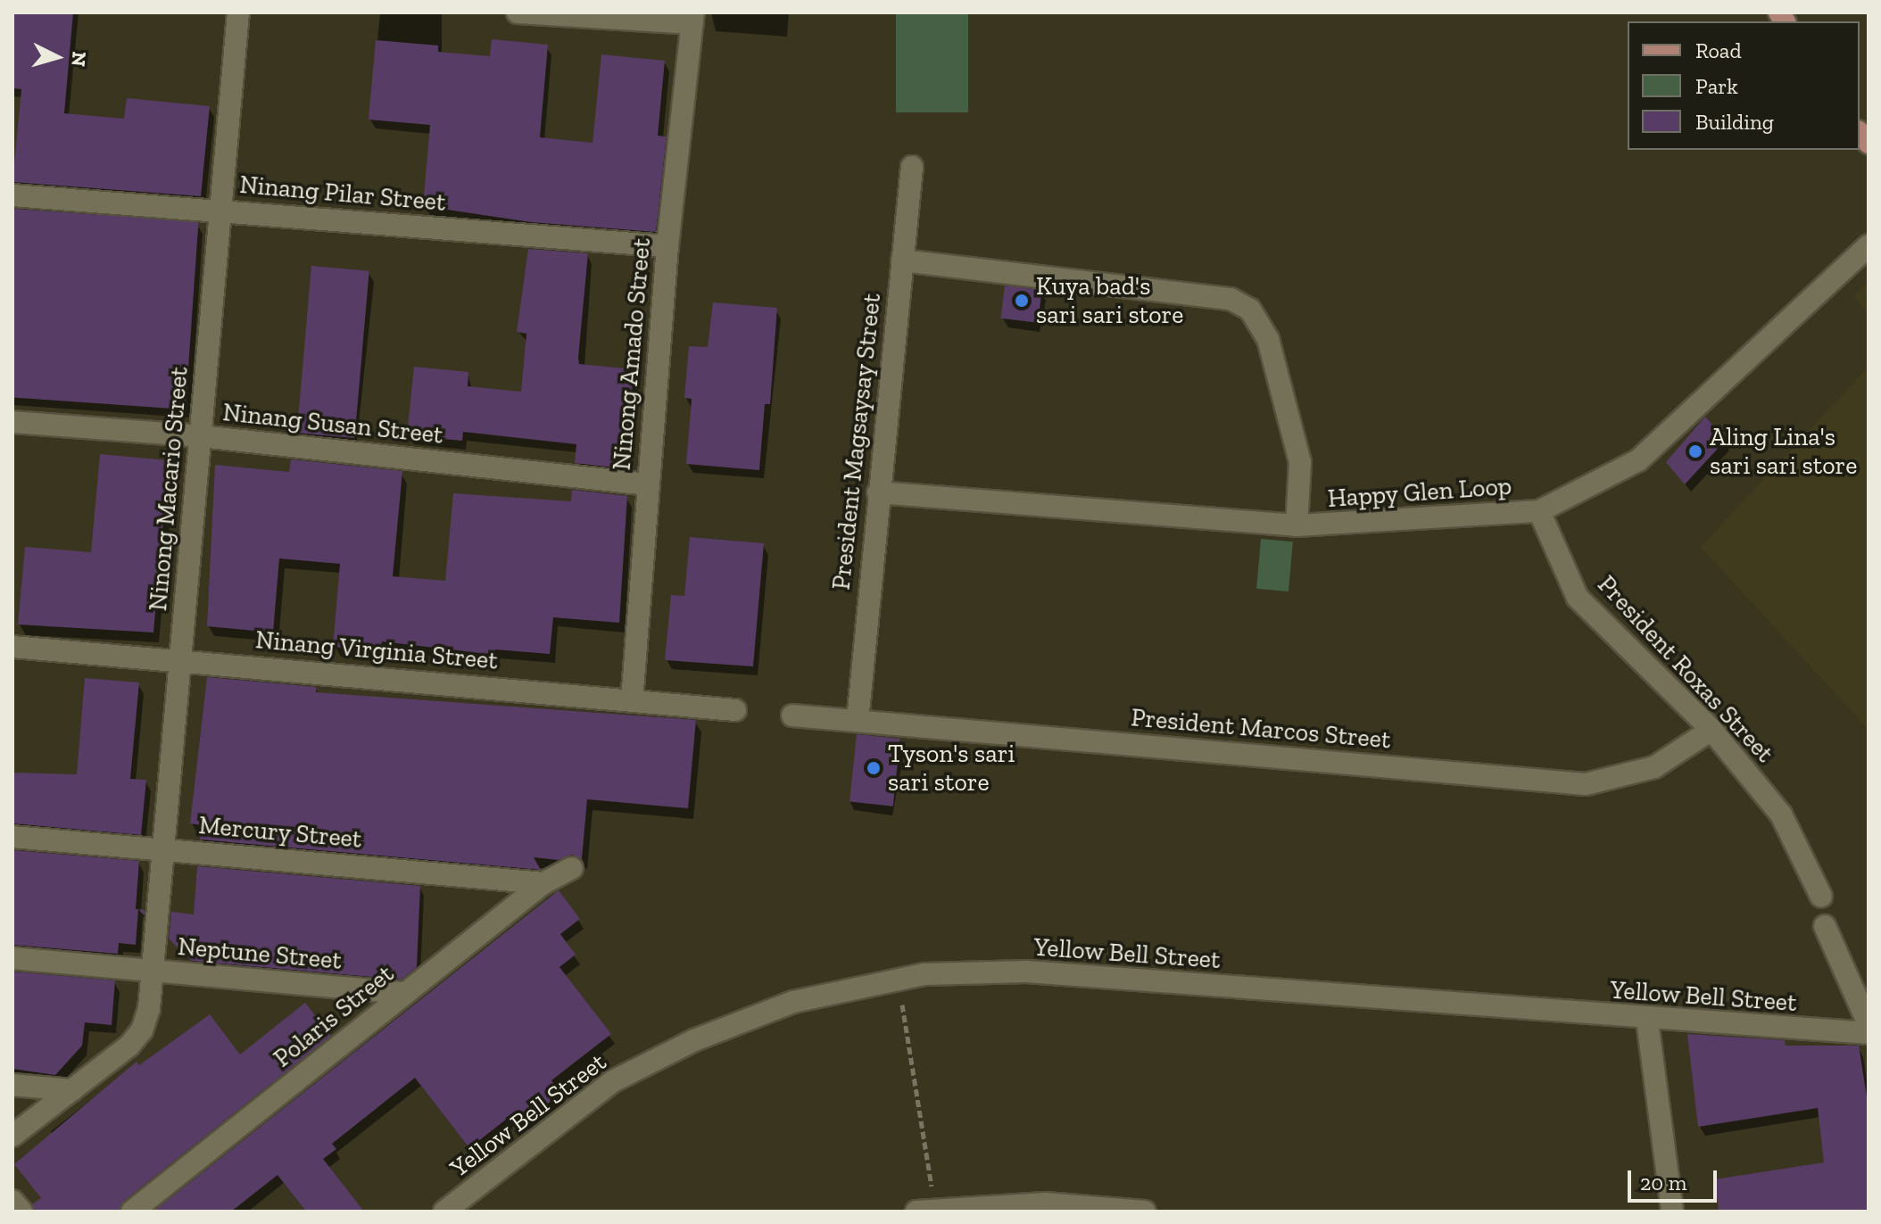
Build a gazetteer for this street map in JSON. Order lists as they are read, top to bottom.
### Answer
{
  "streets": {
    "street": [
      "Ninang Pilar Street",
      "Ninong Amado Street",
      "Ninang Susan Street",
      "President Magsaysay Street",
      "Ninong Macario Street",
      "Happy Glen Loop",
      "Ninang Virginia Street",
      "President Roxas Street",
      "President Marcos Street",
      "Mercury Street",
      "Neptune Street",
      "Yellow Bell Street",
      "Polaris Street"
    ]
  },
  "crossings": [
    ["Ninang Pilar Street", "Ninong Amado Street"],
    ["Ninang Pilar Street", "Ninong Macario Street"],
    ["Ninong Amado Street", "Ninang Susan Street"],
    ["Ninong Amado Street", "Ninang Virginia Street"],
    ["Ninang Susan Street", "Ninong Macario Street"],
    ["President Magsaysay Street", "Happy Glen Loop"],
    ["President Magsaysay Street", "President Marcos Street"],
    ["Ninong Macario Street", "Ninang Virginia Street"],
    ["Ninong Macario Street", "Mercury Street"],
    ["Ninong Macario Street", "Neptune Street"],
    ["Happy Glen Loop", "President Roxas Street"],
    ["President Roxas Street", "President Marcos Street"],
    ["Mercury Street", "Polaris Street"],
    ["Neptune Street", "Polaris Street"]
  ],
  "places": ["Kuya bad's sari sari store", "Aling Lina's sari sari store", "Tyson's sari sari store"],
  "legend": ["Road", "Park", "Building"],
  "scale_bar": "20 m",
  "north": "right"
}
